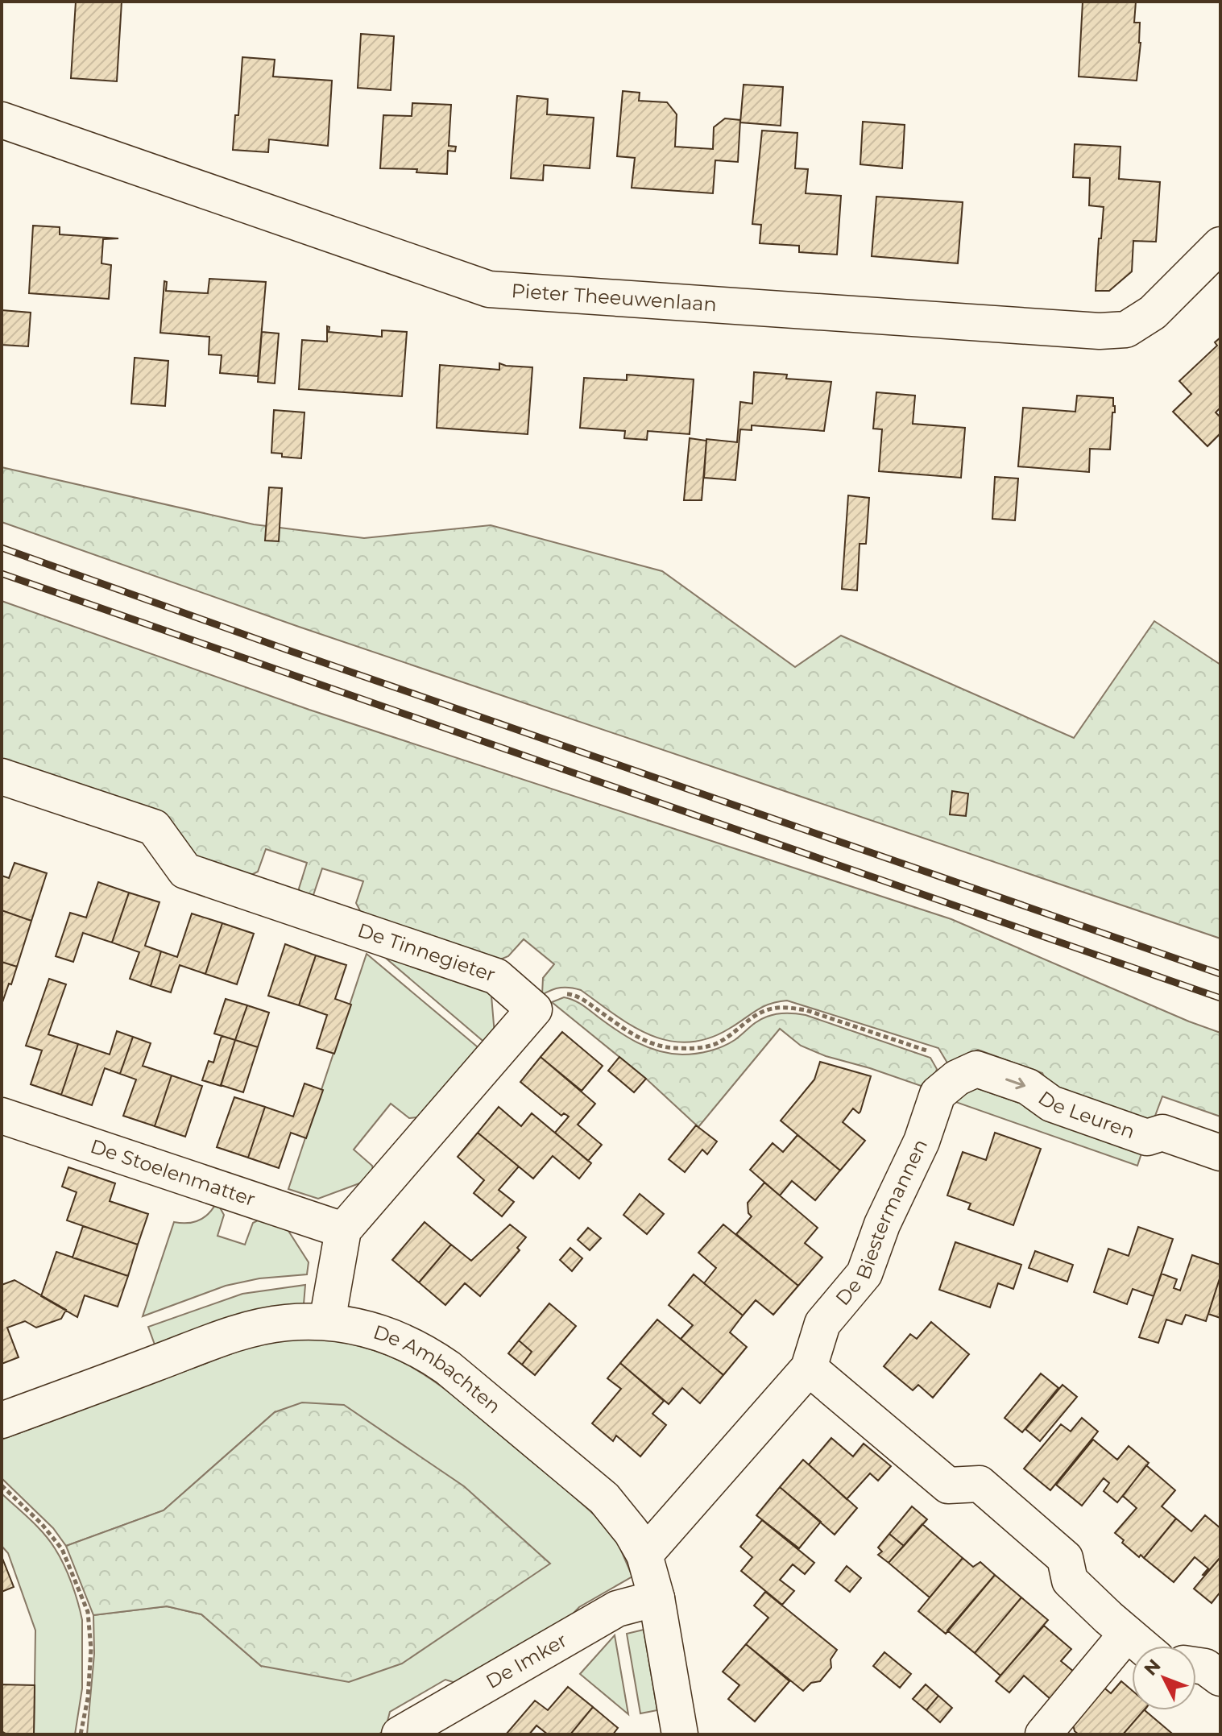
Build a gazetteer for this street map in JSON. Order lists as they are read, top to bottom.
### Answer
{
  "streets": {
    "street": [
      "Pieter Theeuwenlaan",
      "De Tinnegieter",
      "De Leuren",
      "De Stoelenmatter",
      "De Biestermannen",
      "De Ambachten",
      "De Imker"
    ]
  },
  "crossings": [
    ["De Leuren", "De Biestermannen"],
    ["De Biestermannen", "De Ambachten"],
    ["De Ambachten", "De Imker"]
  ],
  "one_way": ["De Leuren"],
  "north": "top left"
}
